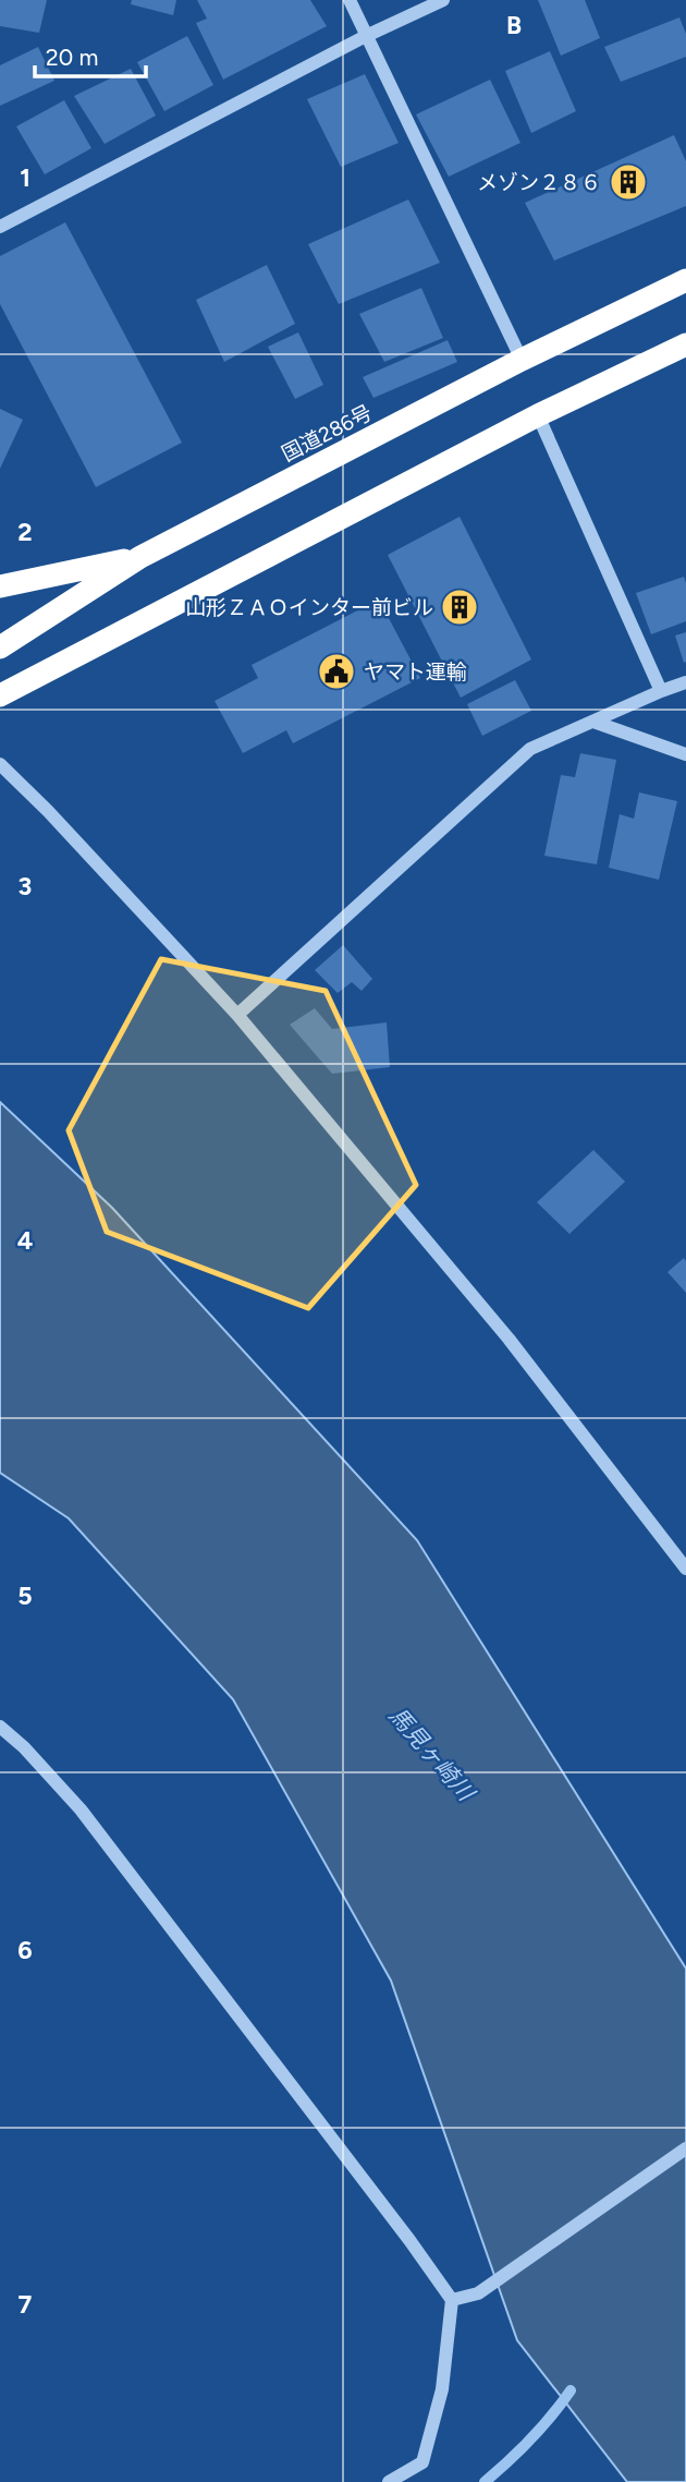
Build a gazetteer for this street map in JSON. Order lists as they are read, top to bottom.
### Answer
{
  "streets": {
    "highway": ["国道286号"]
  },
  "water": ["馬見ヶ崎川"],
  "places": {
    "building": ["メゾン２８６", "山形ＺＡＯインター前ビル"],
    "public building": ["ヤマト運輸"]
  },
  "scale_bar": "20 m",
  "grid": {
    "columns": ["B"],
    "rows": [
      "1",
      "2",
      "3",
      "4",
      "5",
      "6",
      "7"
    ]
  }
}
